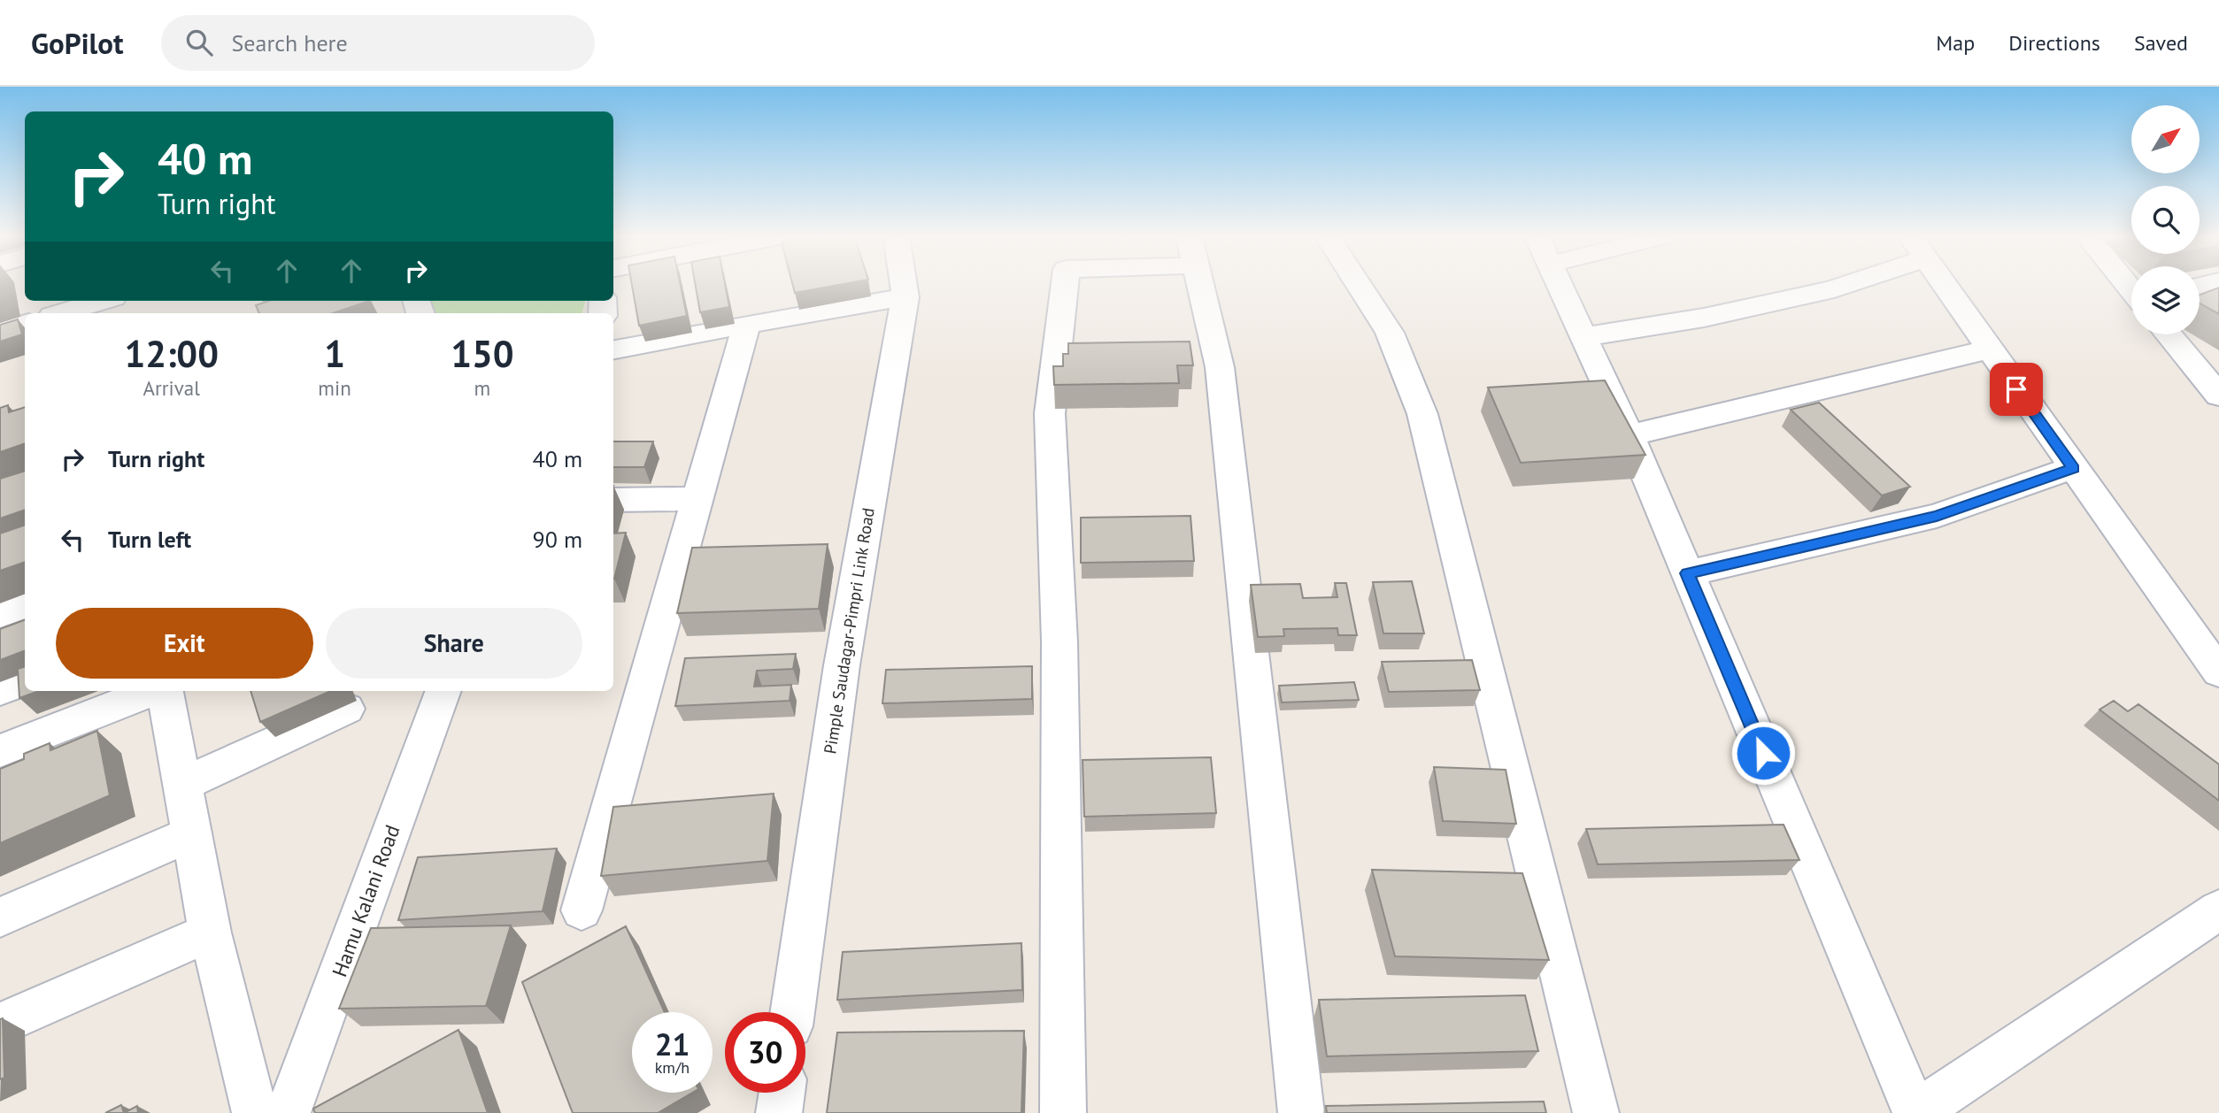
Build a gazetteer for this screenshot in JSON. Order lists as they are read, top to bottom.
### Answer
{
  "streets": {
    "street": ["Pimple Saudagar-Pimpri Link Road", "Hamu Kalani Road"]
  },
  "north": "top right",
  "page": {
    "header": "GoPilot",
    "search": "Search here",
    "nav": ["Map", "Directions", "Saved"],
    "turn": ["40 m", "Turn right"],
    "eta": [
      "12:00",
      "Arrival",
      "1",
      "min",
      "150",
      "m"
    ],
    "list": [
      {
        "name": "Turn right",
        "value": "40 m"
      },
      {
        "name": "Turn left",
        "value": "90 m"
      }
    ],
    "buttons": ["Exit", "Share"],
    "speed": "21 km/h",
    "limit": "30"
  }
}
